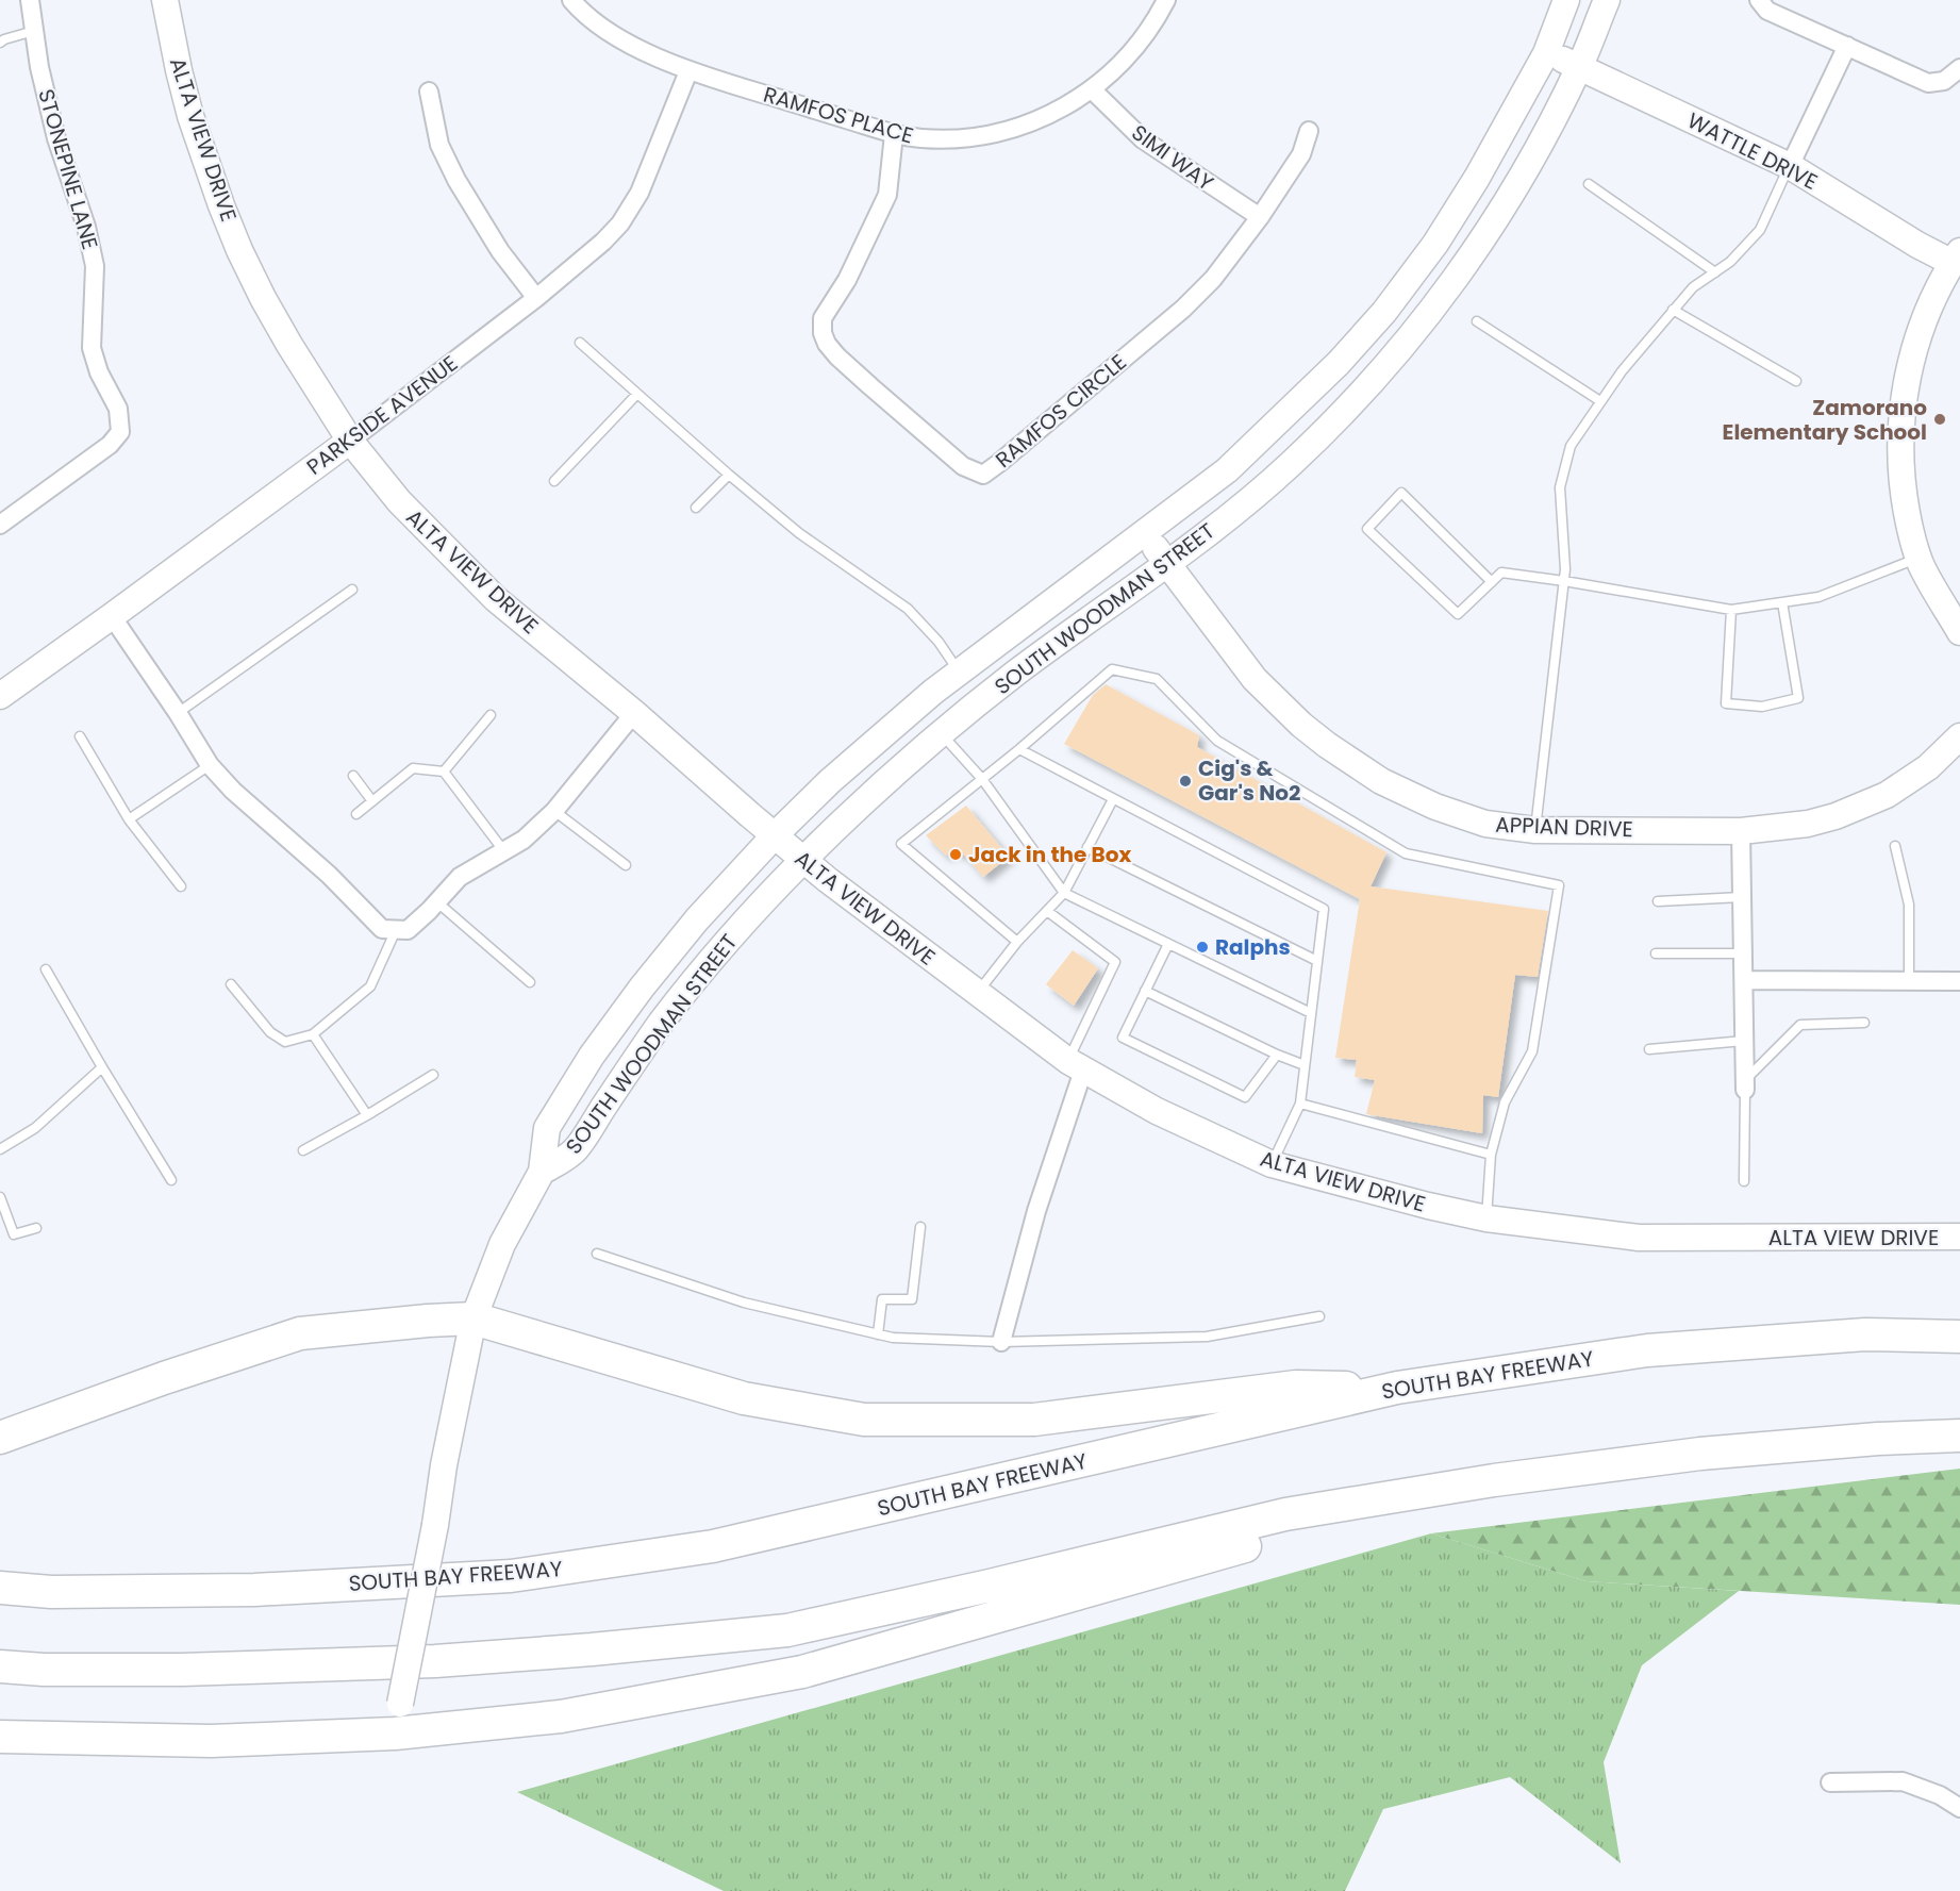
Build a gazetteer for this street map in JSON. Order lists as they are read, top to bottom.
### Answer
{
  "streets": {
    "highway": ["SOUTH BAY FREEWAY"],
    "main road": [
      "ALTA VIEW DRIVE",
      "WATTLE DRIVE",
      "PARKSIDE AVENUE",
      "SOUTH WOODMAN STREET",
      "APPIAN DRIVE"
    ],
    "street": [
      "RAMFOS PLACE",
      "SIMI WAY",
      "STONEPINE LANE",
      "RAMFOS CIRCLE"
    ]
  },
  "crossings": [
    ["RAMFOS PLACE", "SIMI WAY"],
    ["RAMFOS PLACE", "RAMFOS CIRCLE"],
    ["RAMFOS PLACE", "PARKSIDE AVENUE"],
    ["ALTA VIEW DRIVE", "PARKSIDE AVENUE"],
    ["ALTA VIEW DRIVE", "SOUTH WOODMAN STREET"],
    ["WATTLE DRIVE", "SOUTH WOODMAN STREET"],
    ["SIMI WAY", "RAMFOS CIRCLE"],
    ["SOUTH WOODMAN STREET", "APPIAN DRIVE"]
  ],
  "places": [
    "Zamorano Elementary School",
    "Cig's & Gar's No2",
    "Jack in the Box",
    "Ralphs"
  ]
}
